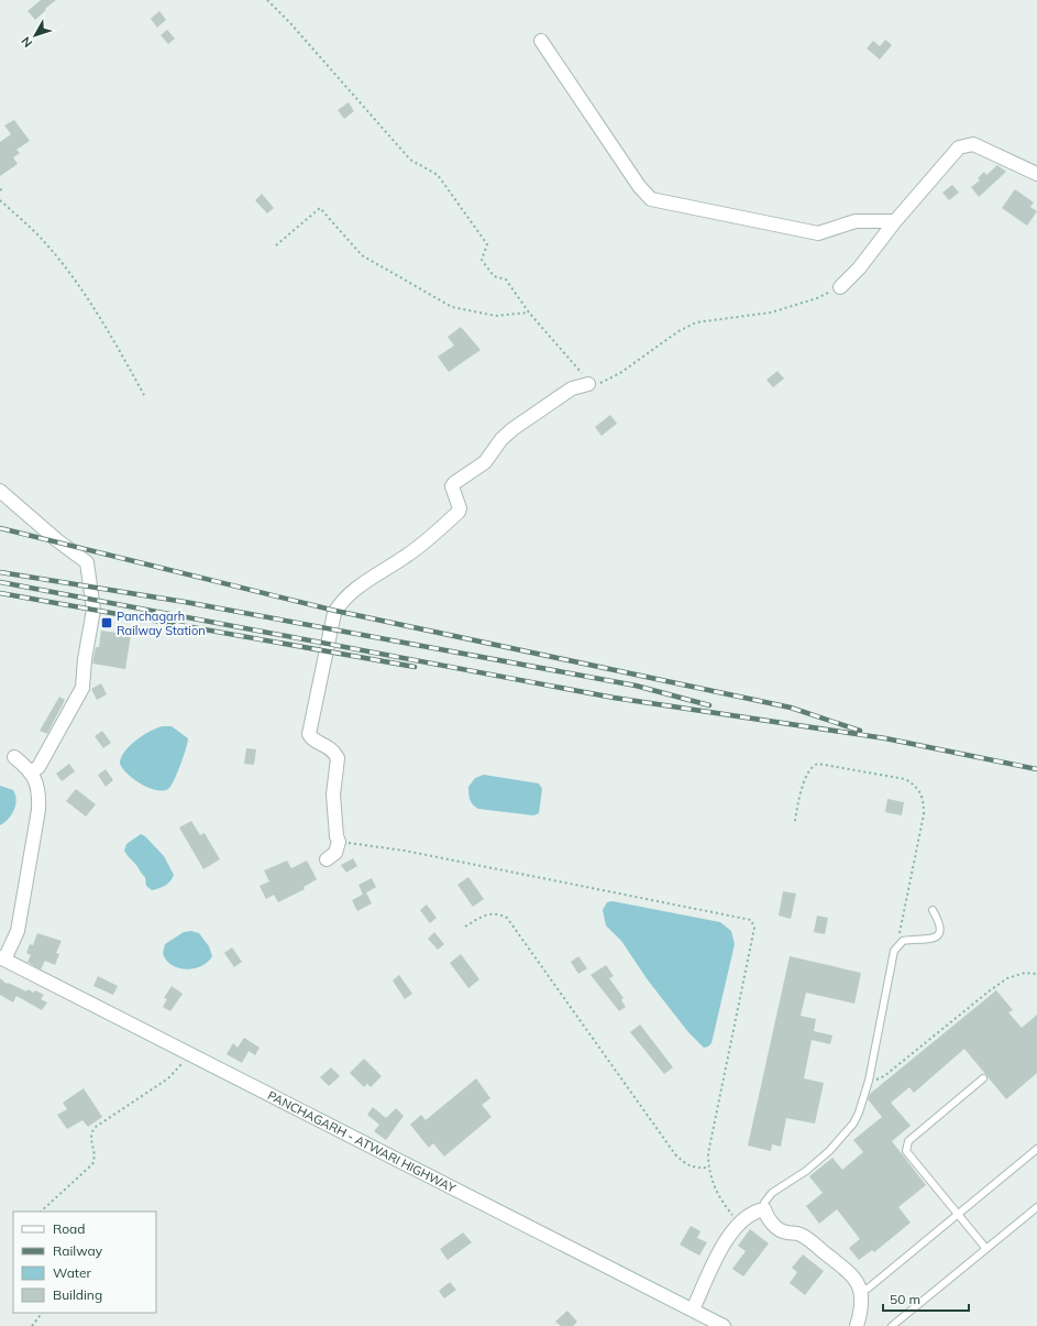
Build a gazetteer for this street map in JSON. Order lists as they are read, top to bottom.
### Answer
{
  "streets": {
    "street": ["PANCHAGARH - ATWARI HIGHWAY"]
  },
  "places": {
    "transit": ["Panchagarh Railway Station"]
  },
  "legend": [
    "Road",
    "Railway",
    "Water",
    "Building"
  ],
  "scale_bar": "50 m",
  "north": "bottom left"
}
